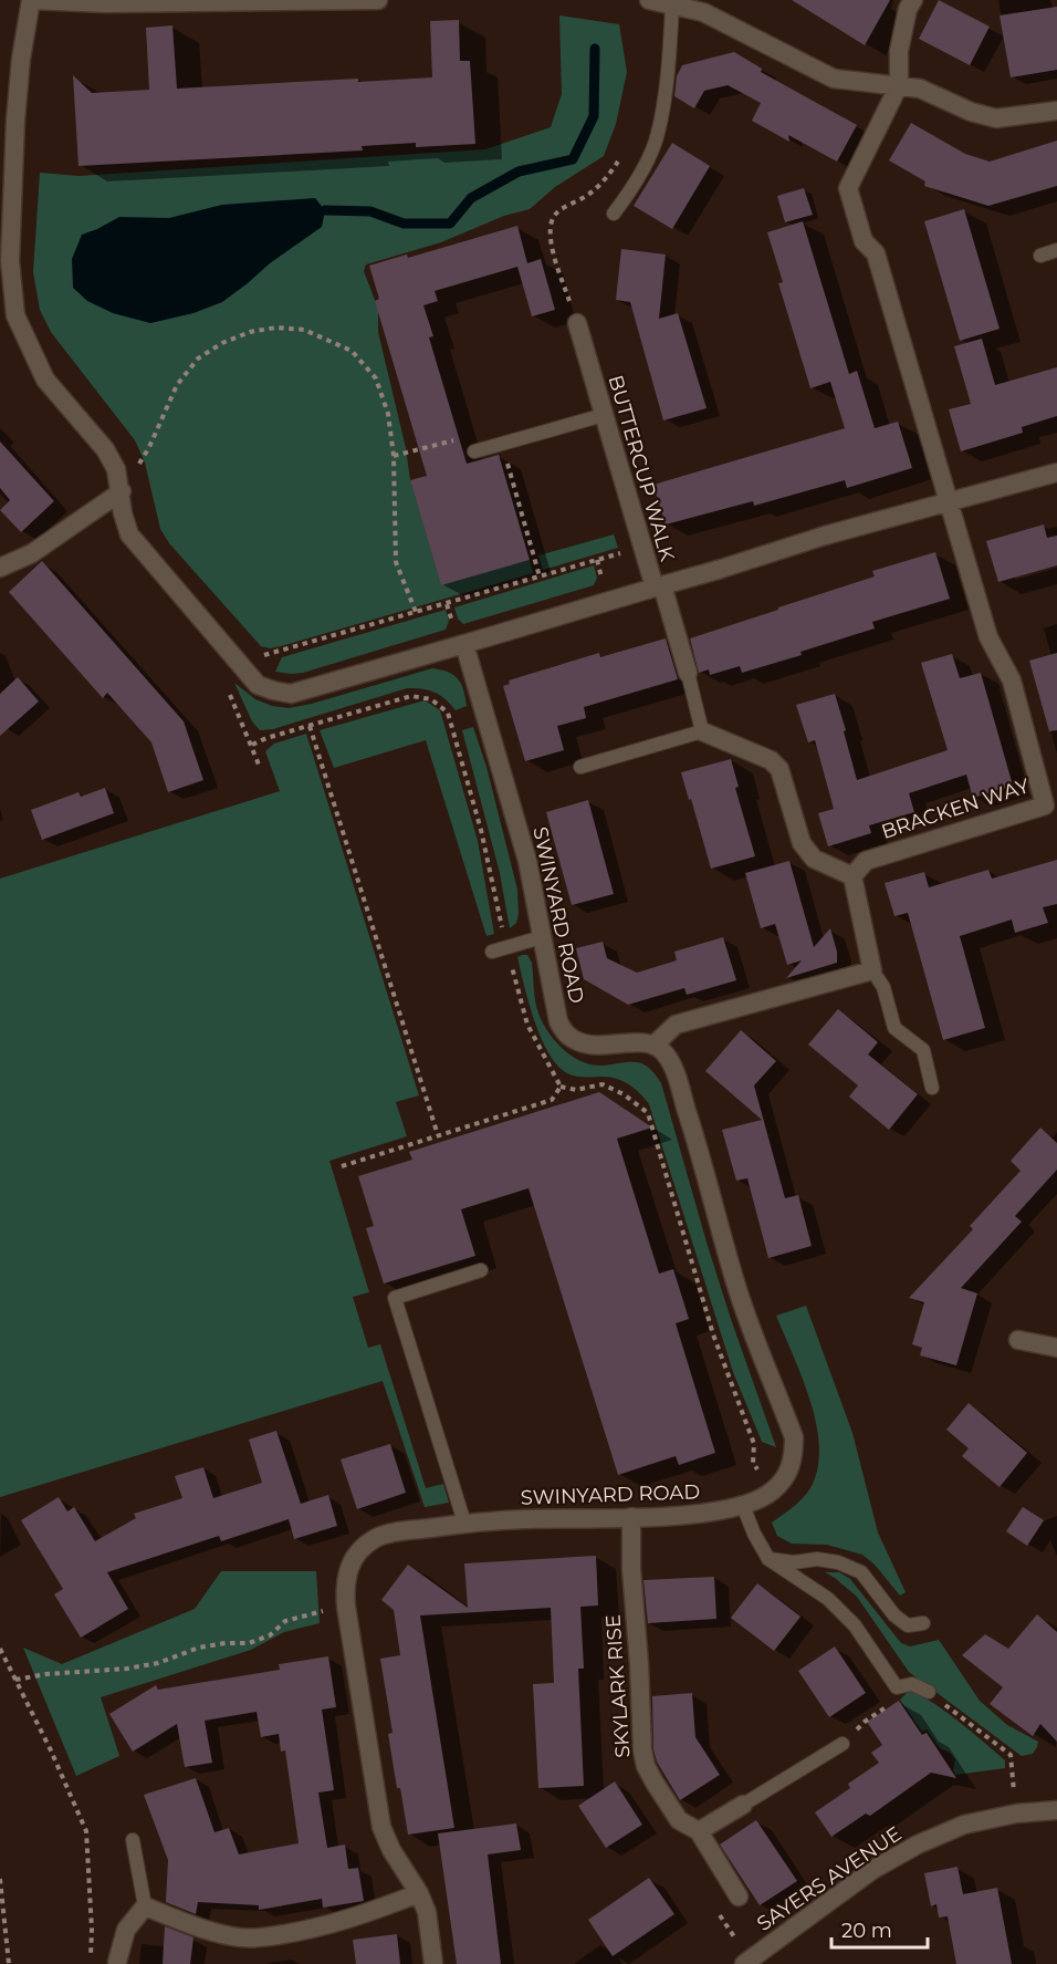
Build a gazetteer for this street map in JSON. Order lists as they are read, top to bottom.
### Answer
{
  "streets": {
    "street": [
      "BUTTERCUP WALK",
      "BRACKEN WAY",
      "SWINYARD ROAD",
      "SKYLARK RISE",
      "SAYERS AVENUE"
    ]
  },
  "crossings": [
    ["BUTTERCUP WALK", "SWINYARD ROAD"],
    ["SWINYARD ROAD", "SKYLARK RISE"]
  ],
  "scale_bar": "20 m"
}
